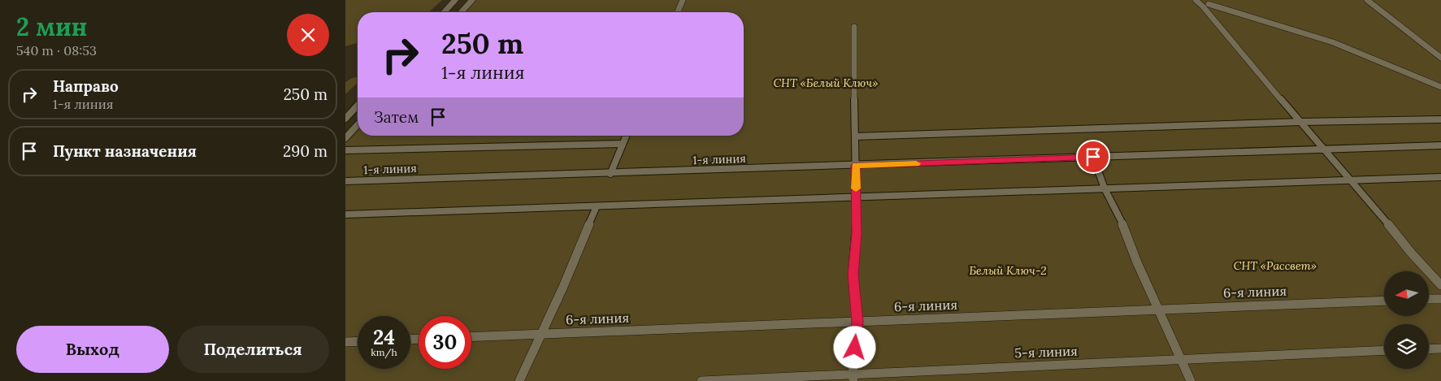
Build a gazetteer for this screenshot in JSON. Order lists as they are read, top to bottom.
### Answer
{
  "streets": {
    "street": ["1-я линия", "6-я линия", "5-я линия"]
  },
  "parks": ["СНТ «Белый Ключ»", "СНТ «Рассвет»", "Белый Ключ-2"],
  "north": "left",
  "page": {
    "heading": ["2 мин", "540 m · 08:53"],
    "turn": ["250 m", "1-я линия"],
    "list": [
      {
        "name": "Направо",
        "note": "1-я линия",
        "value": "250 m"
      },
      {
        "name": "Пункт назначения",
        "value": "290 m"
      }
    ],
    "then": "Затем",
    "speed": "24 km/h",
    "limit": "30",
    "buttons": ["Выход", "Поделиться"]
  }
}
